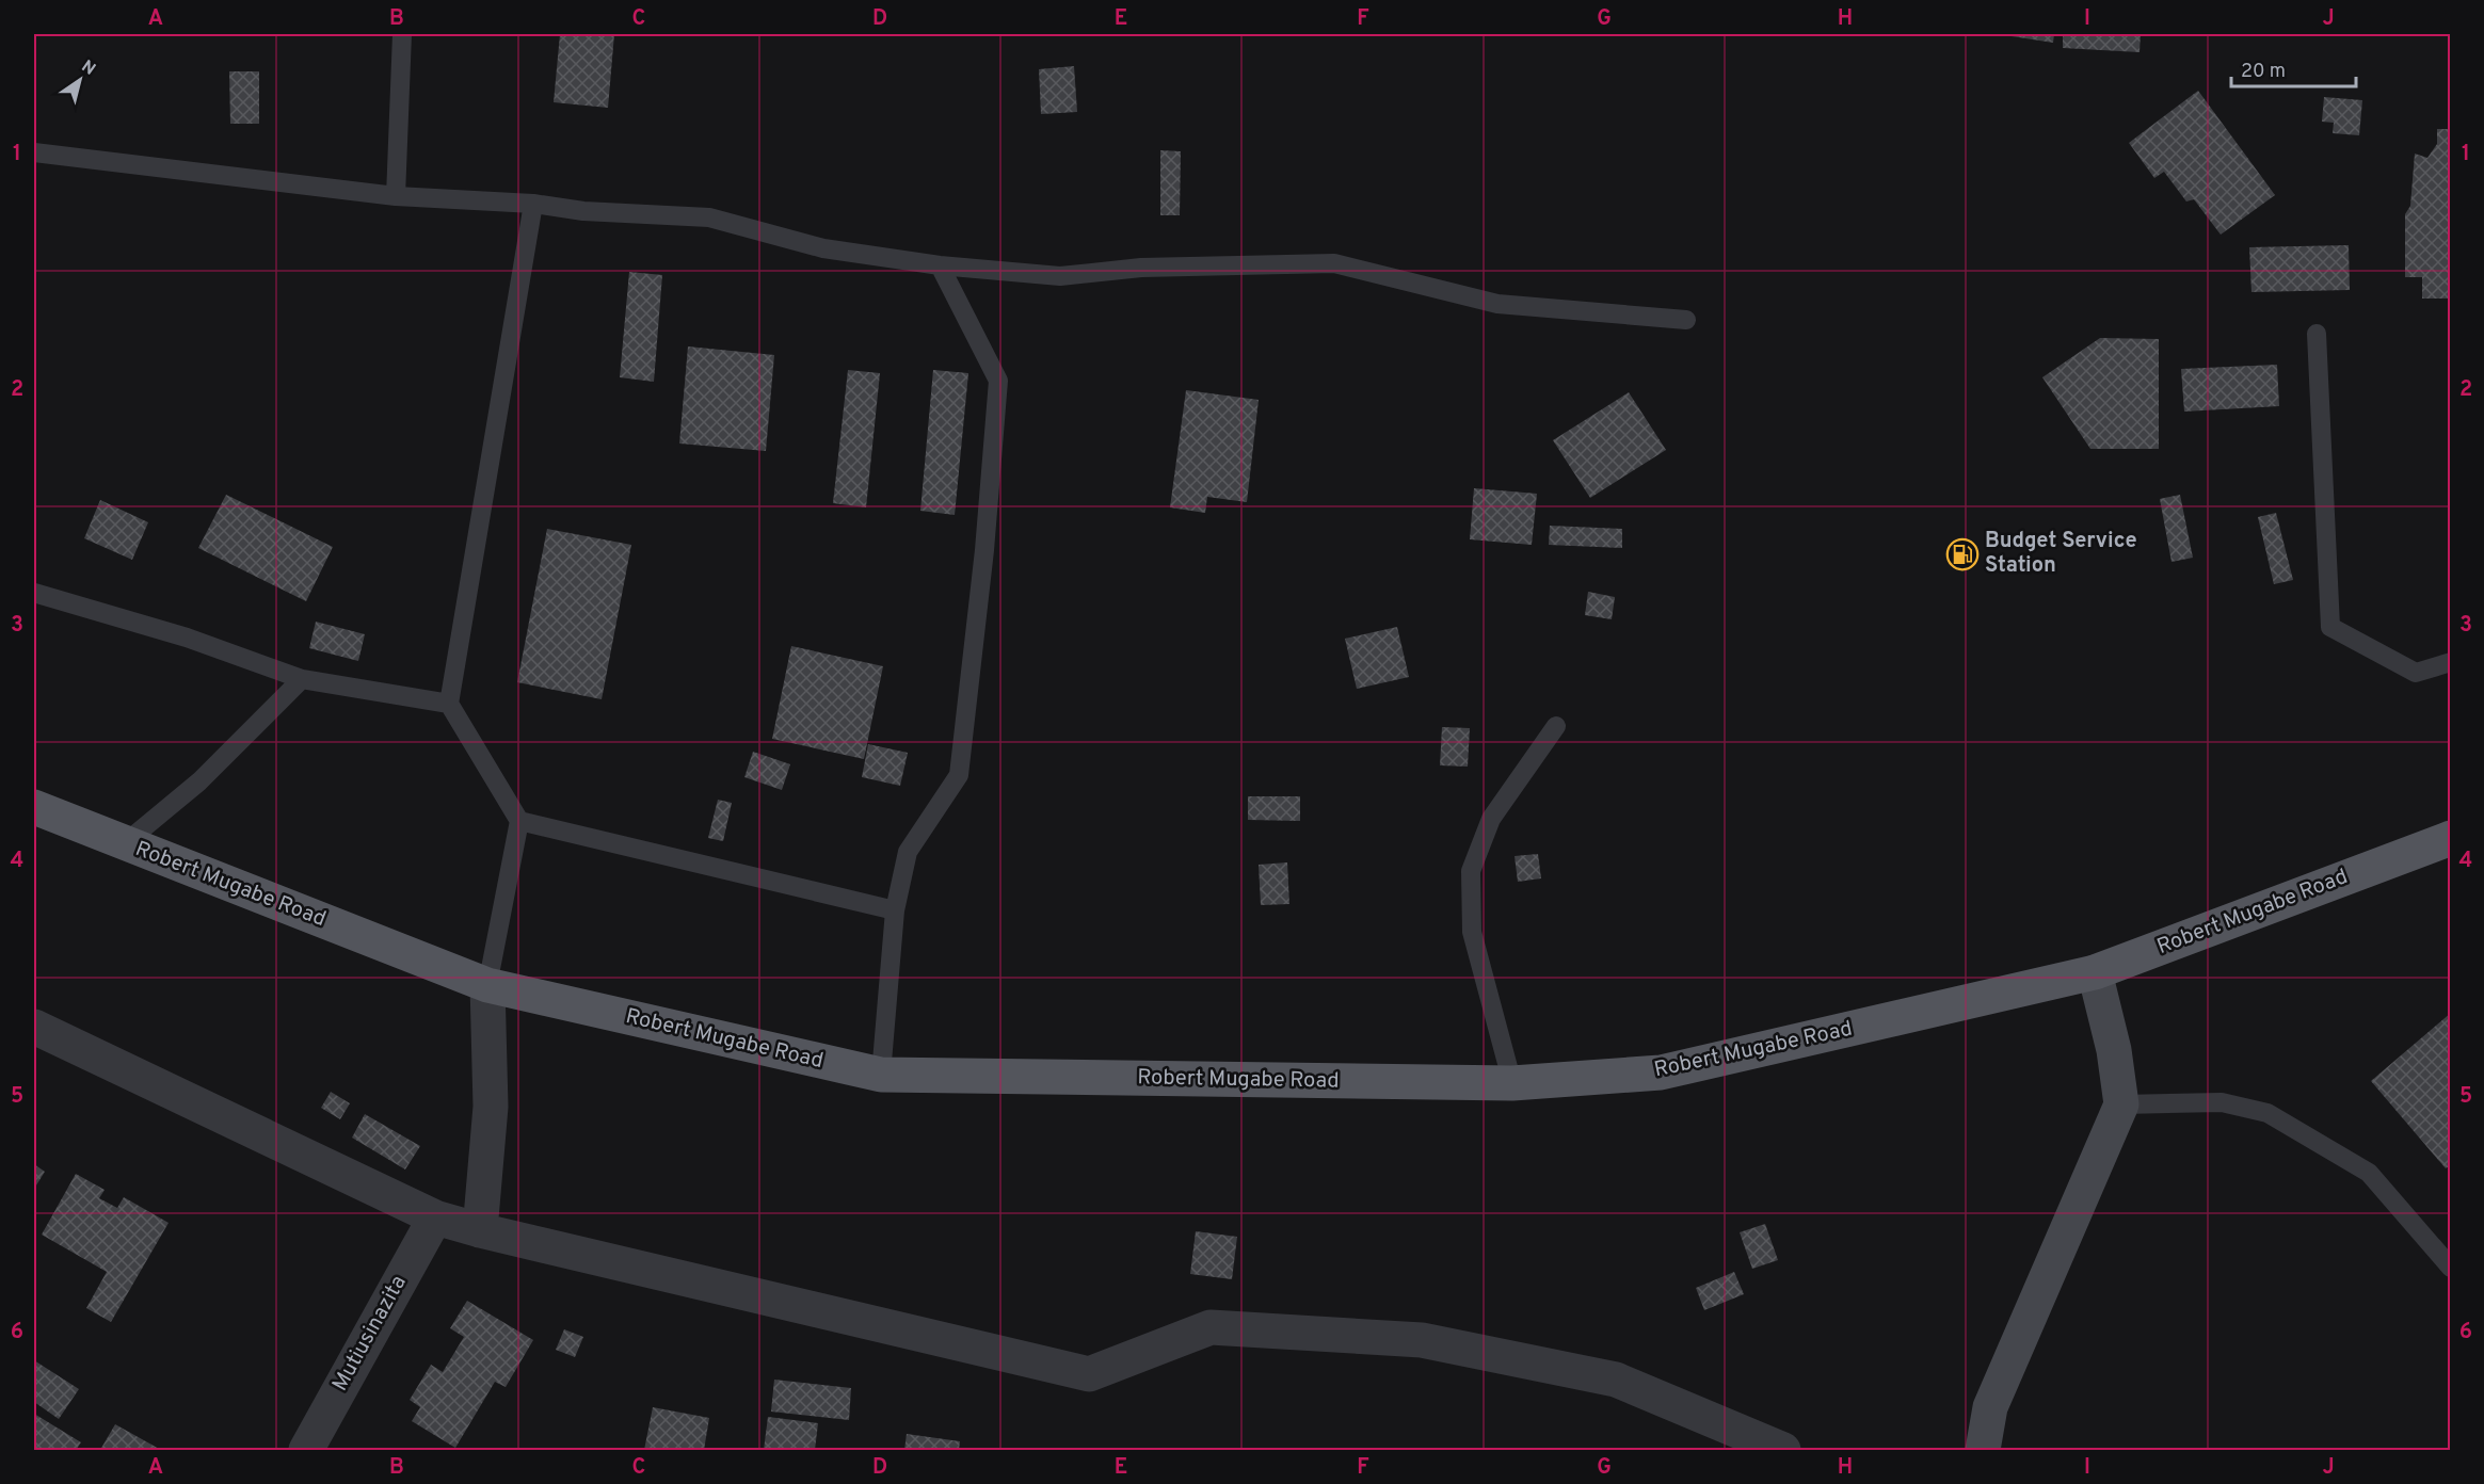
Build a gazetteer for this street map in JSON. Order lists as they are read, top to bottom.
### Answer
{
  "streets": {
    "main road": ["Robert Mugabe Road"],
    "street": ["Mutiusinazita"]
  },
  "places": {
    "fuel station": ["Budget Service Station"]
  },
  "scale_bar": "20 m",
  "north": "top right",
  "grid": {
    "columns": [
      "A",
      "B",
      "C",
      "D",
      "E",
      "F",
      "G",
      "H",
      "I",
      "J"
    ],
    "rows": [
      "1",
      "2",
      "3",
      "4",
      "5",
      "6"
    ]
  }
}
